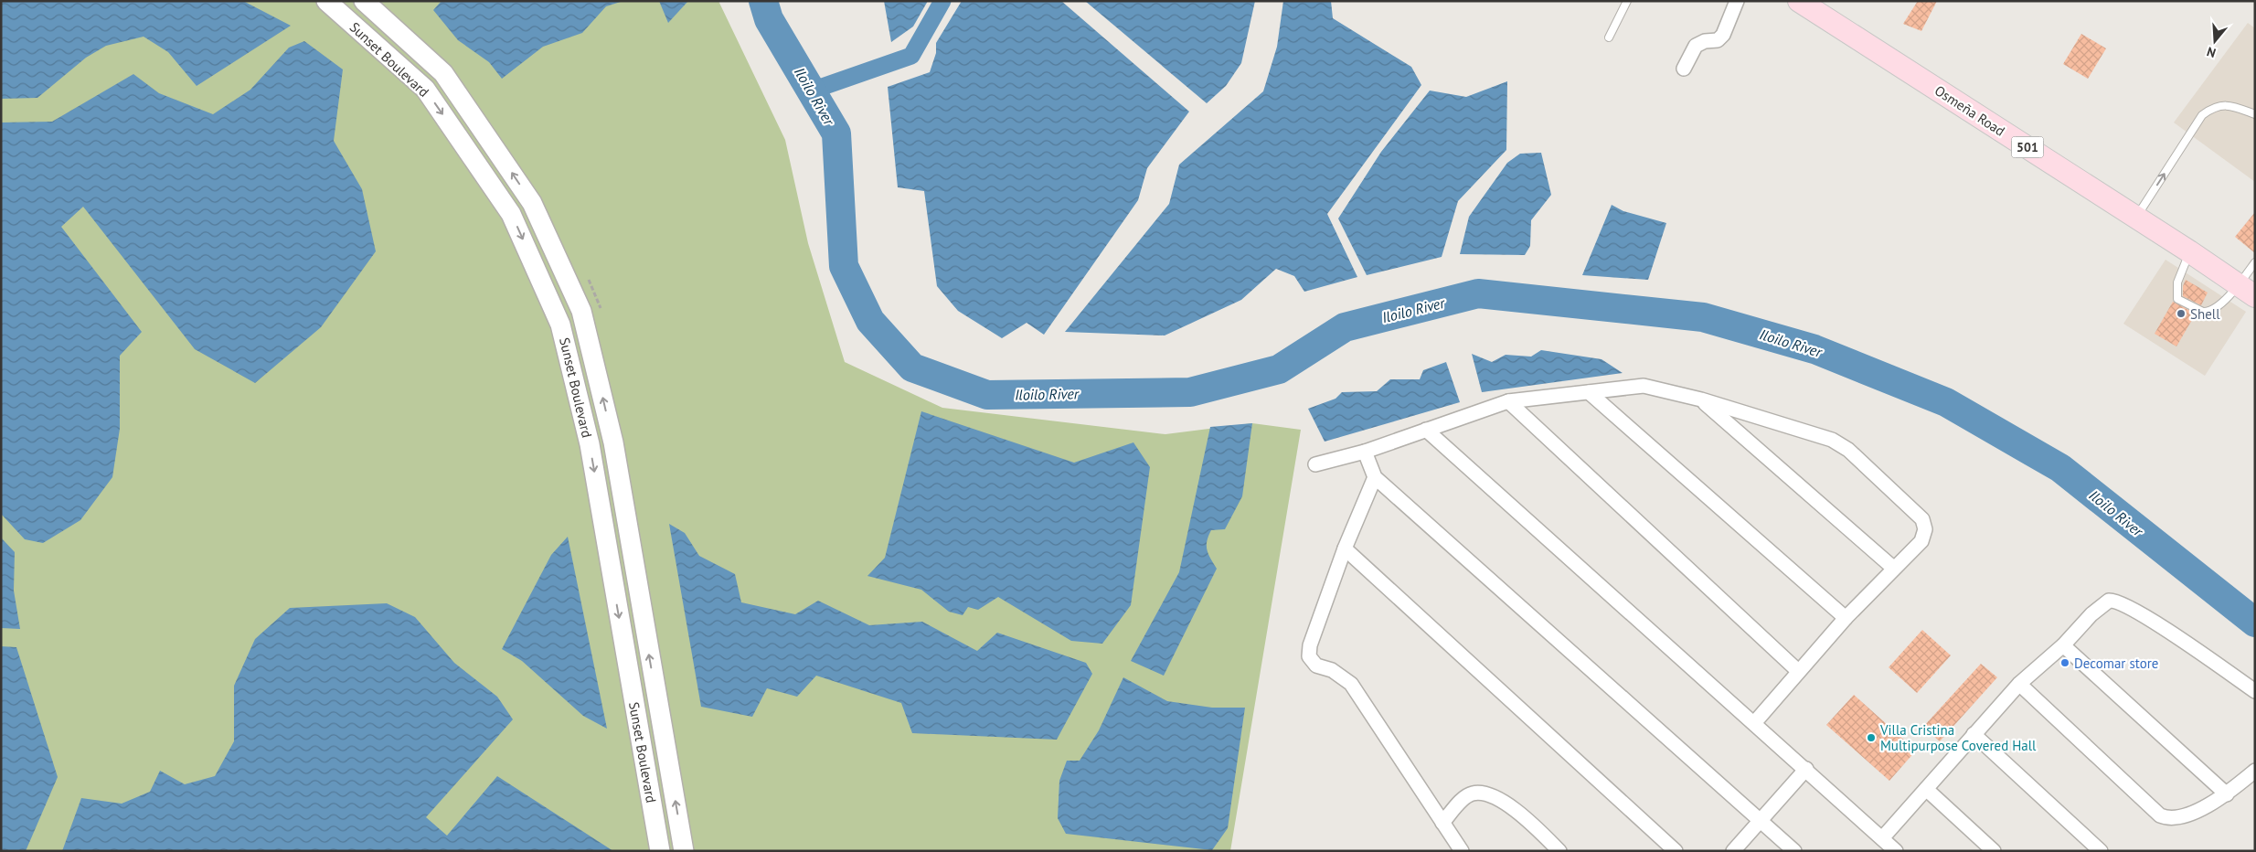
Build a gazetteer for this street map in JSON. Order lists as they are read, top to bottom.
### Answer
{
  "streets": {
    "main road": ["Sunset Boulevard", "Osmeña Road", "501"]
  },
  "water": ["Iloilo River"],
  "places": ["Shell", "Decomar store", "Villa Cristina Multipurpose Covered Hall"],
  "north": "bottom"
}
